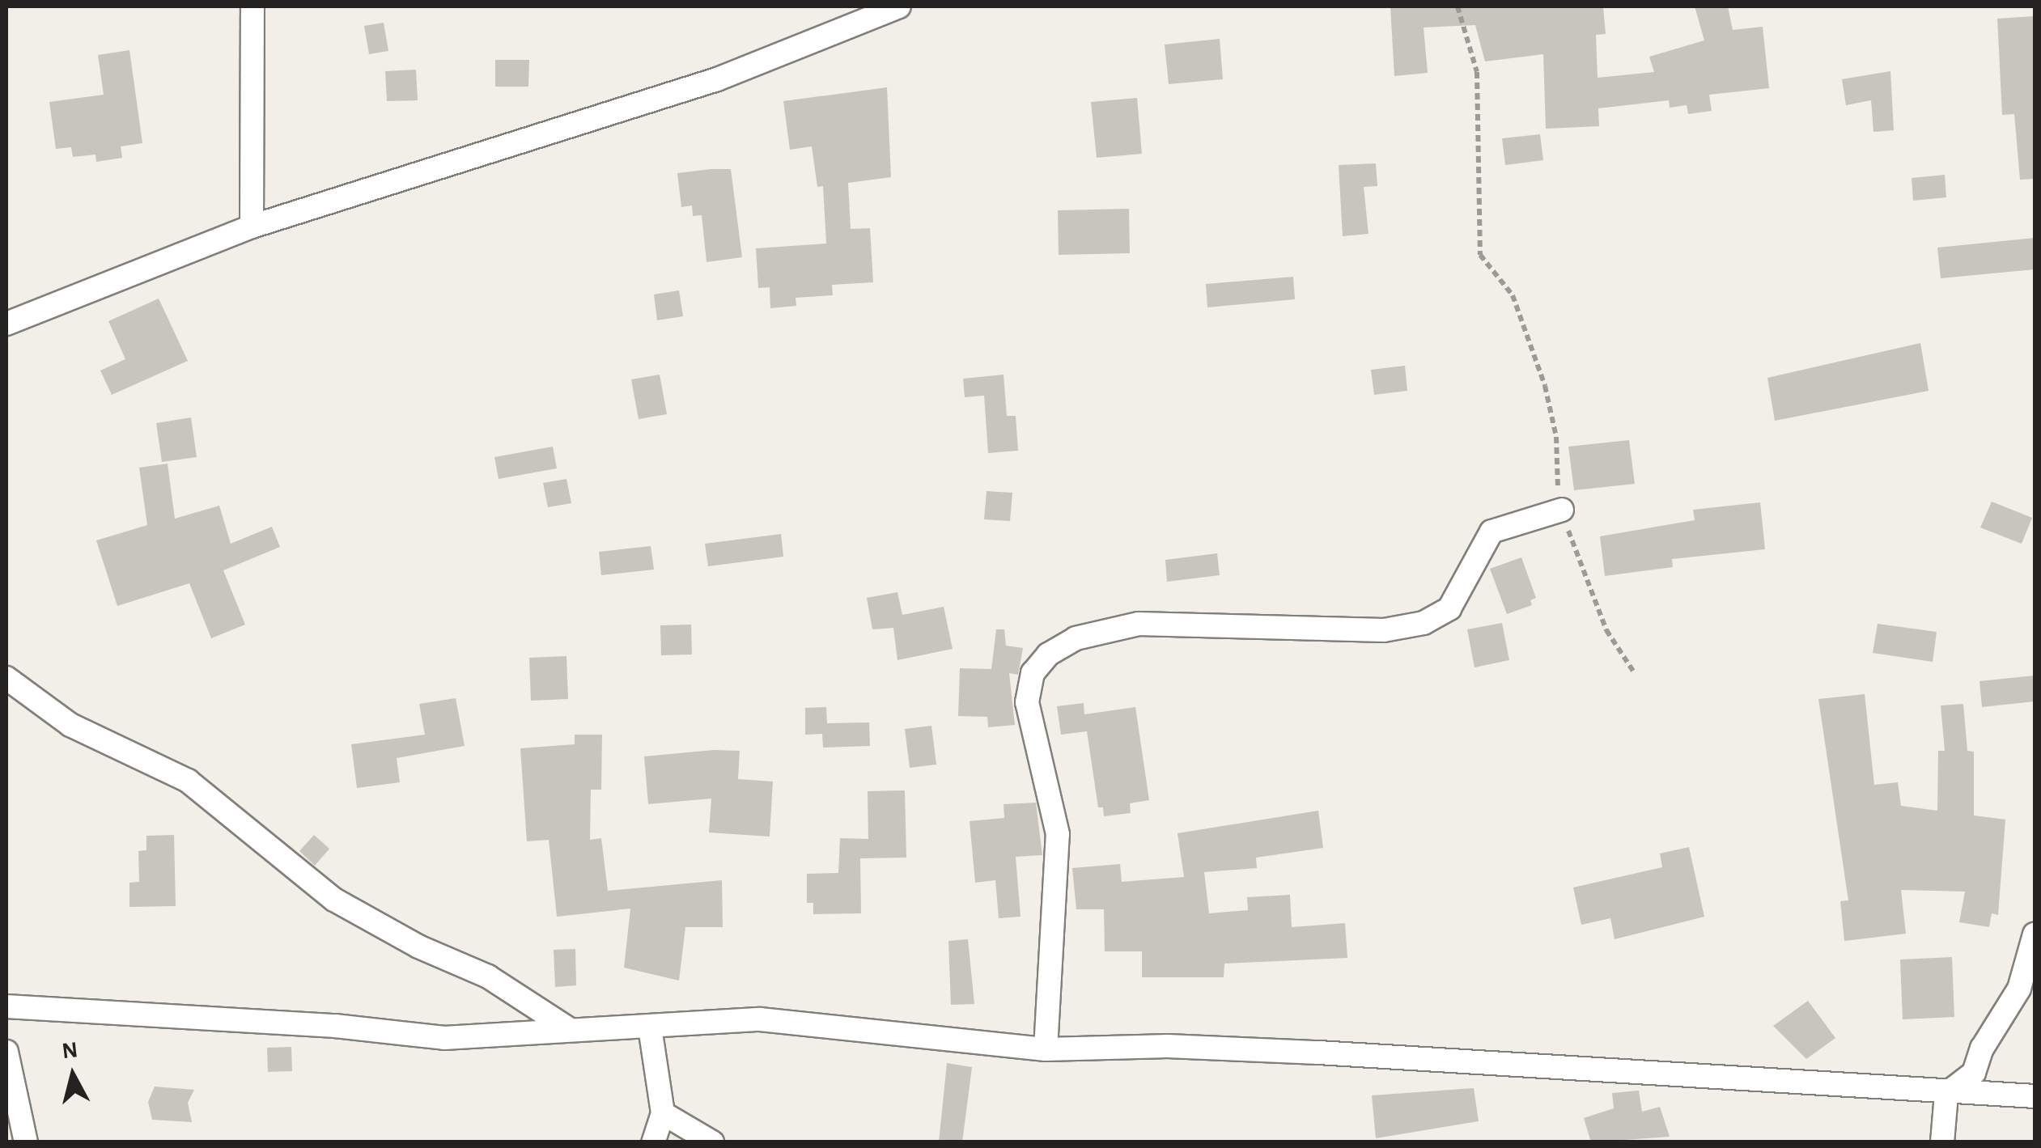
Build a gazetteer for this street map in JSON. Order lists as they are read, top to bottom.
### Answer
{
  "north": "top"
}
